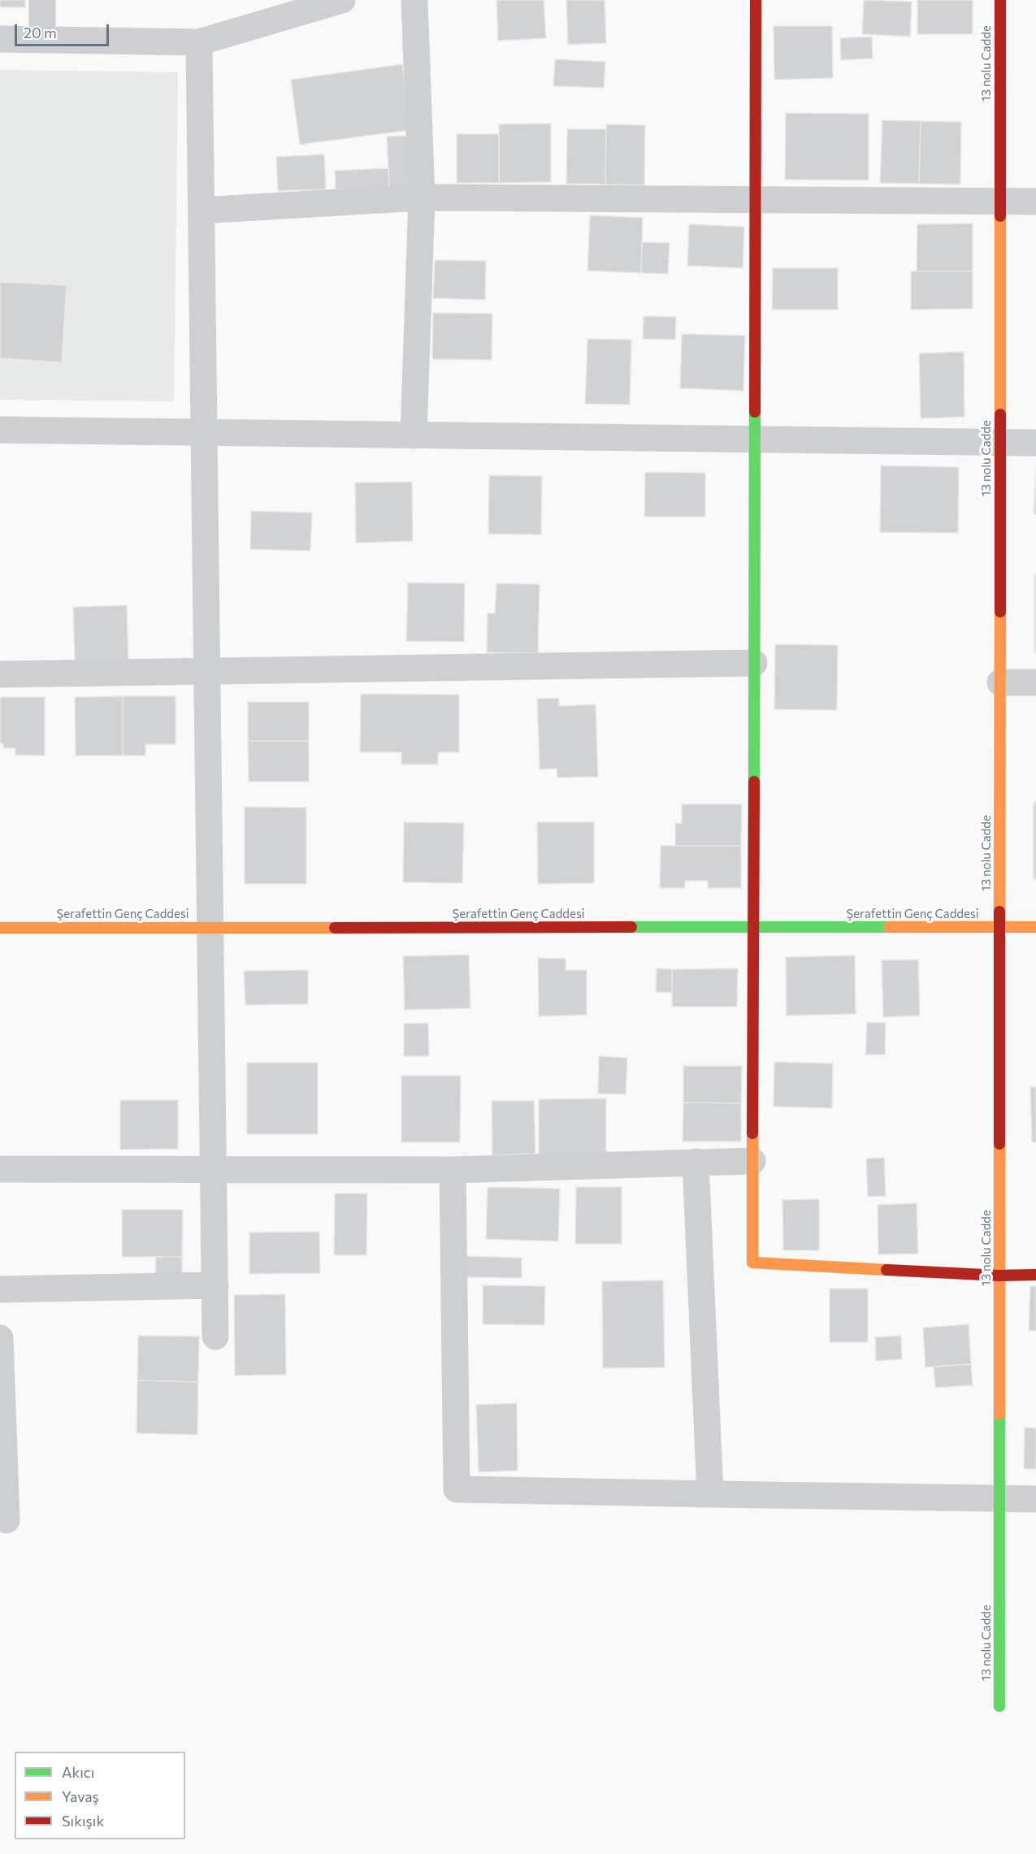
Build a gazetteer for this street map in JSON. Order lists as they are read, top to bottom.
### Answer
{
  "streets": {
    "street": ["13 nolu Cadde", "Şerafettin Genç Caddesi"]
  },
  "crossings": [
    ["13 nolu Cadde", "Şerafettin Genç Caddesi"]
  ],
  "legend": ["Akıcı", "Yavaş", "Sıkışık"],
  "scale_bar": "20 m"
}
